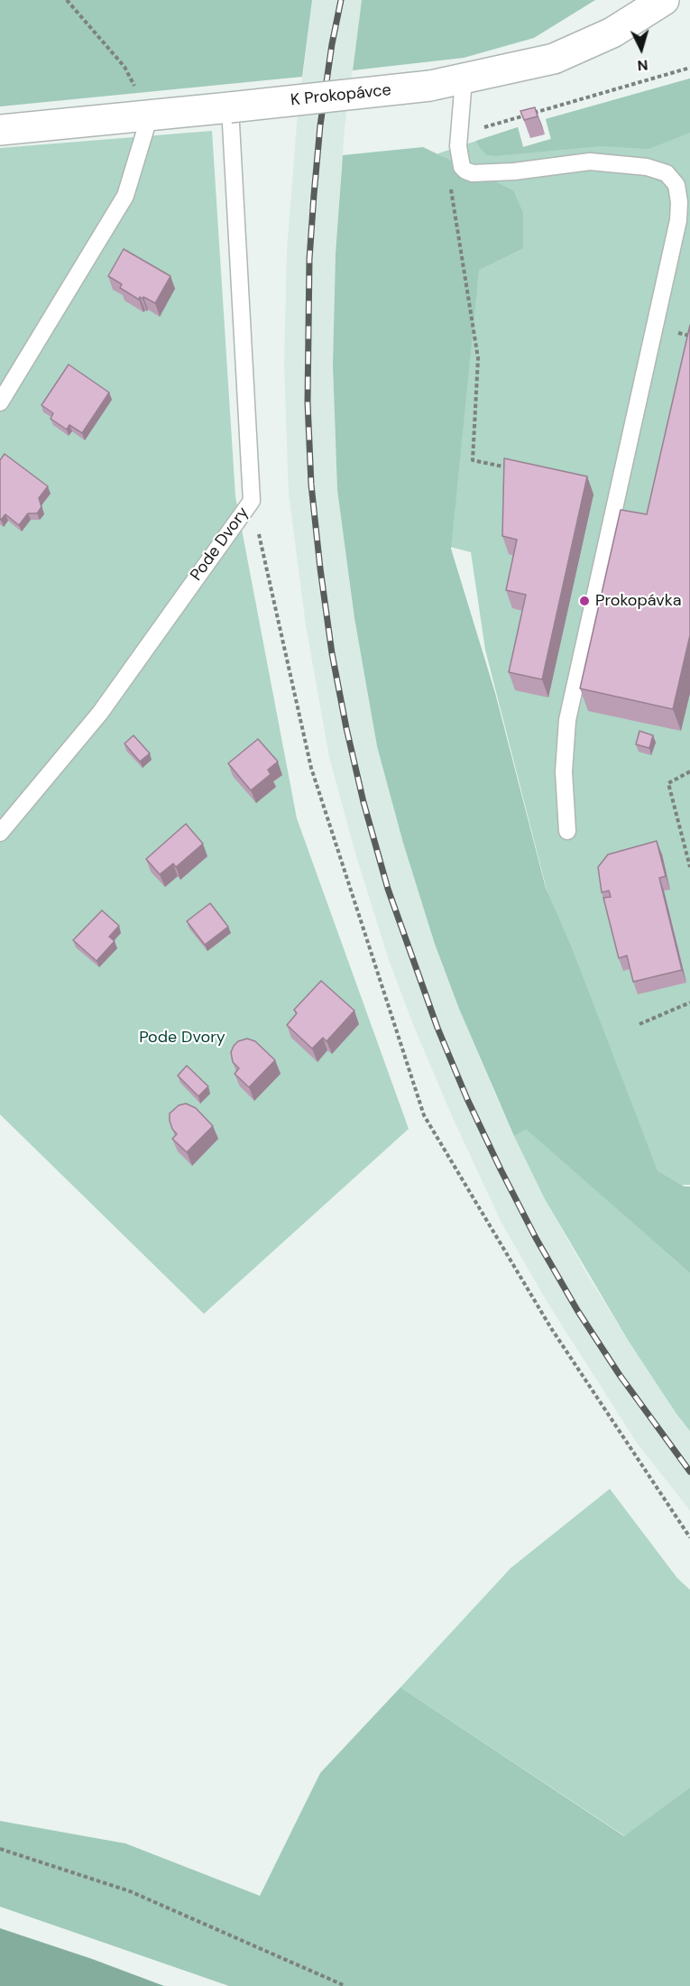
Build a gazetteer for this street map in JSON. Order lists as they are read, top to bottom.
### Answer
{
  "streets": {
    "street": ["K Prokopávce"],
    "lane": ["Pode Dvory"]
  },
  "crossings": [
    ["K Prokopávce", "Pode Dvory"]
  ],
  "parks": ["Pode Dvory"],
  "places": ["Prokopávka"],
  "north": "bottom"
}
